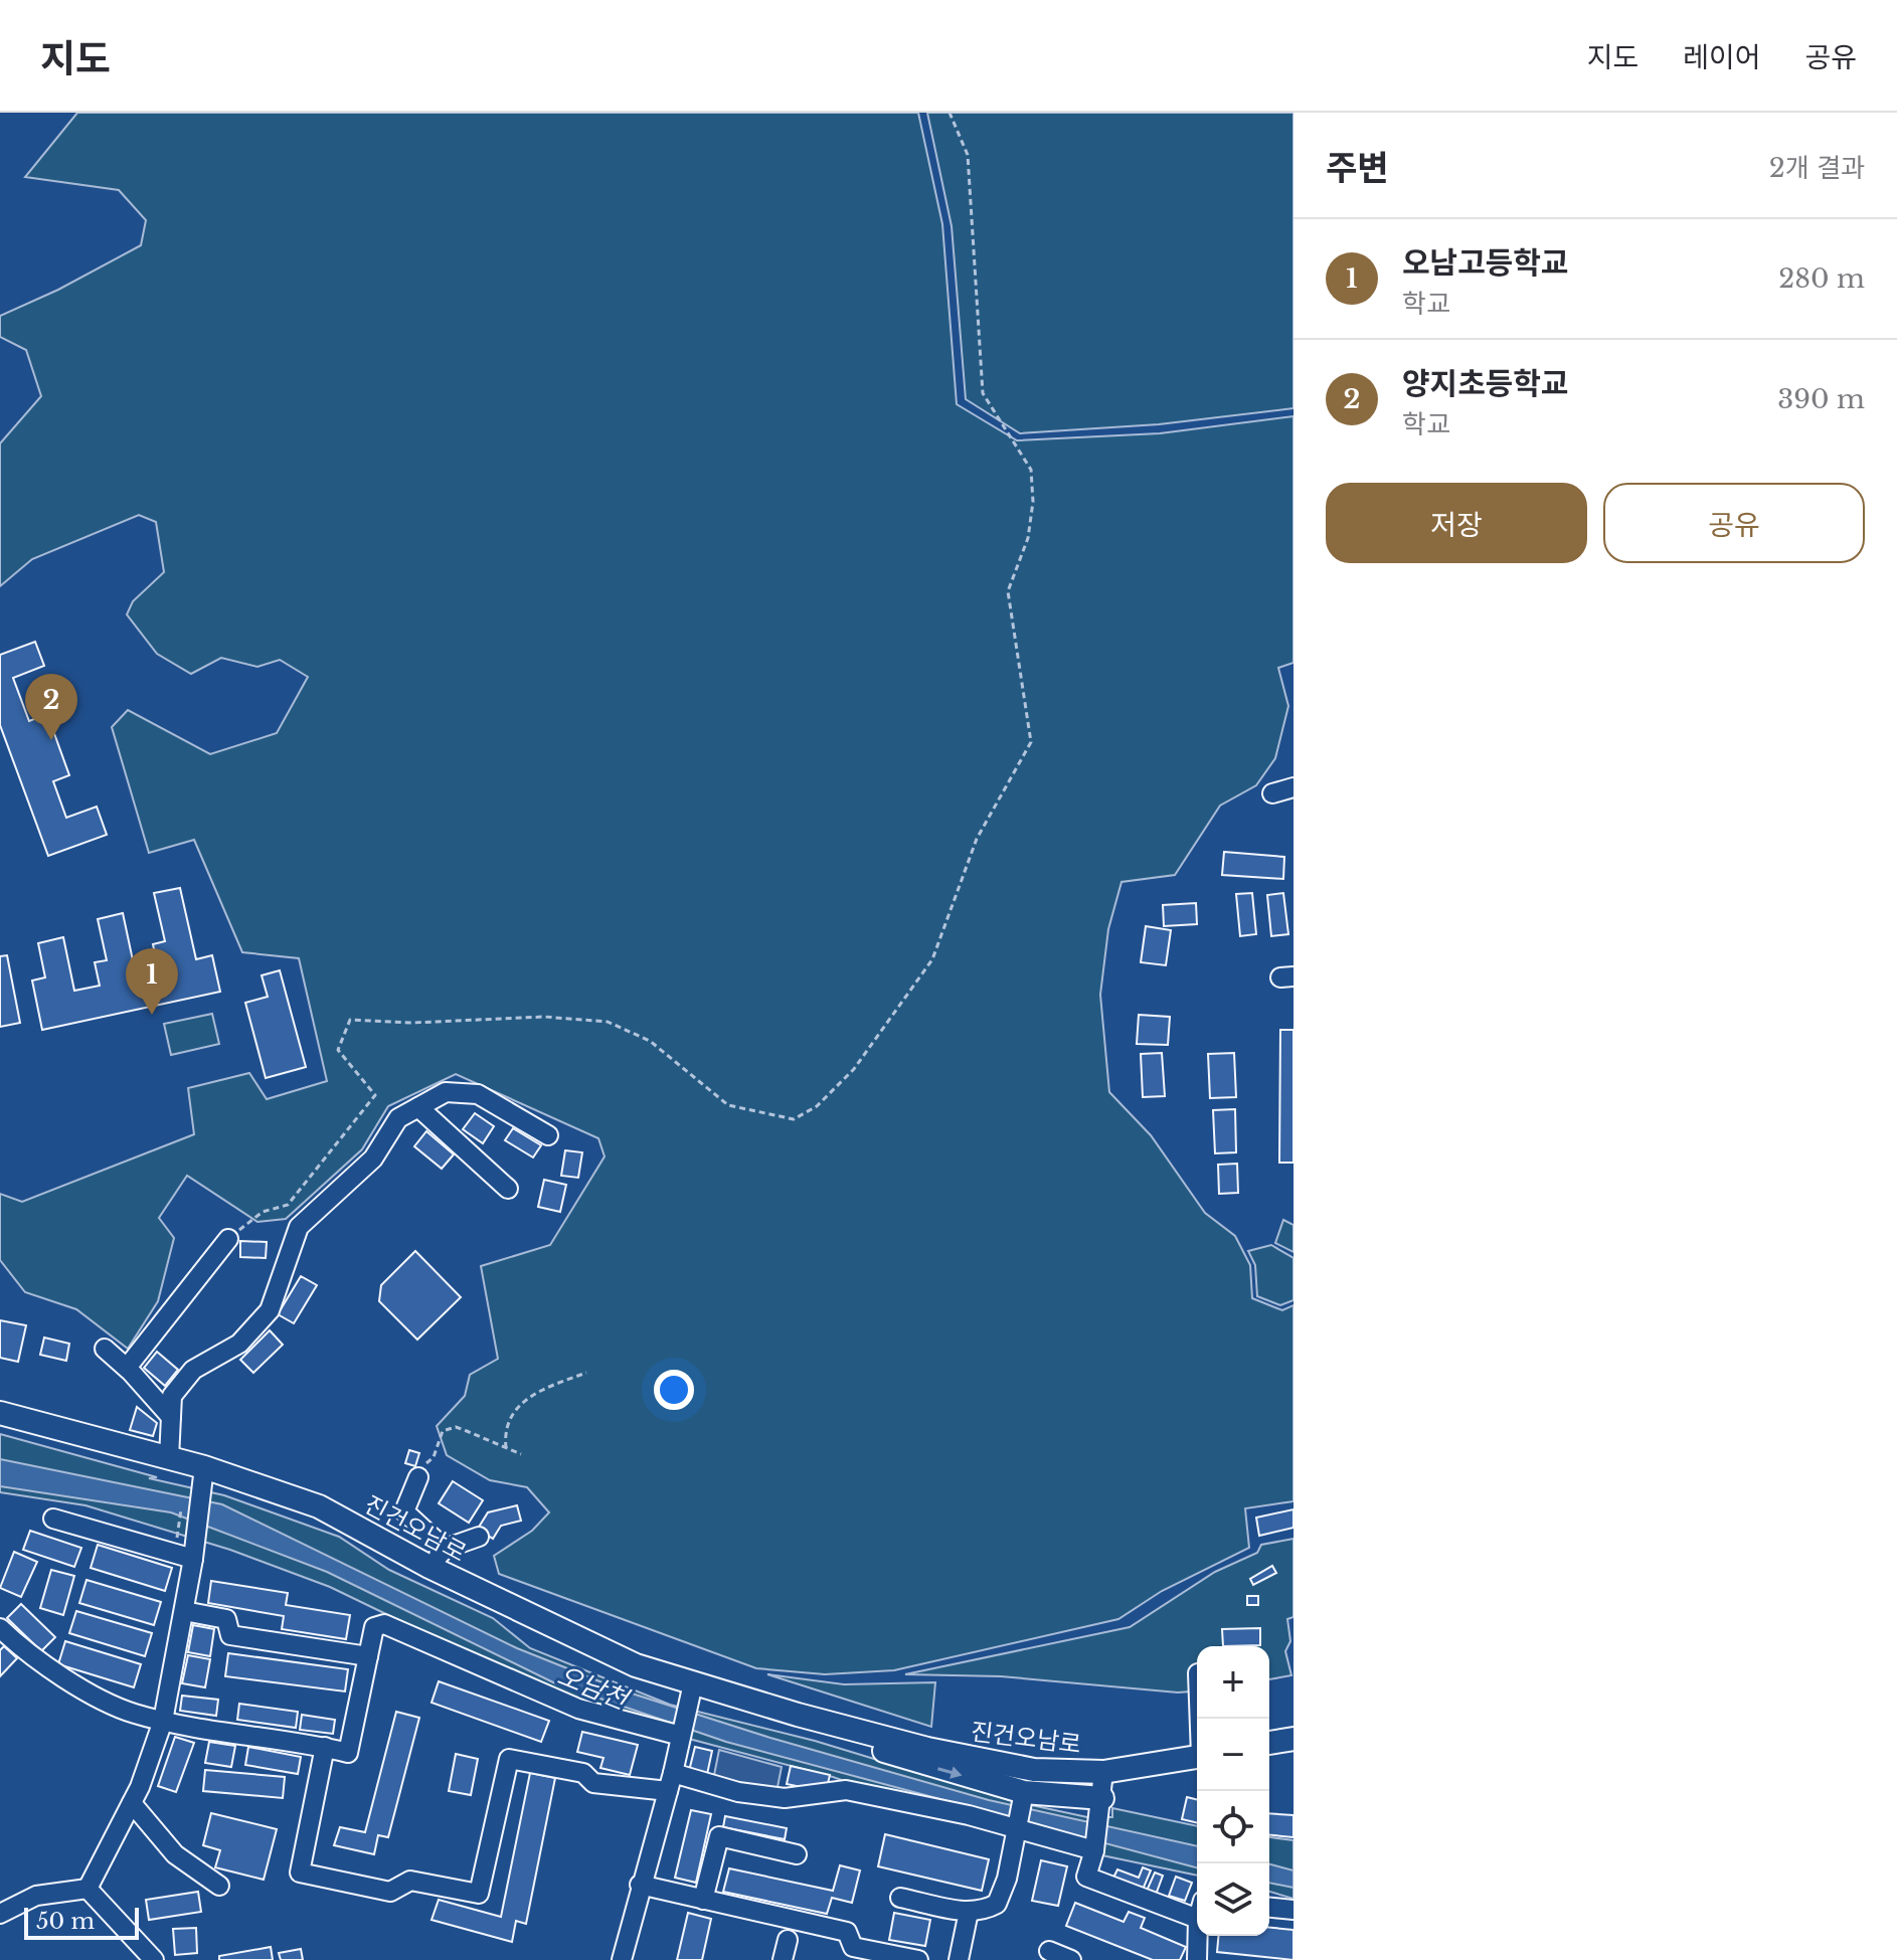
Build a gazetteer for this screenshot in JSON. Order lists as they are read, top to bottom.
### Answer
{
  "streets": {
    "main road": ["진건오남로"]
  },
  "water": ["오남천"],
  "scale_bar": "50 m",
  "page": {
    "header": "지도",
    "nav": ["지도", "레이어", "공유"],
    "heading": ["주변", "2개 결과"],
    "list": [
      {
        "mark": "1",
        "name": "오남고등학교",
        "note": "학교",
        "value": "280 m"
      },
      {
        "mark": "2",
        "name": "양지초등학교",
        "note": "학교",
        "value": "390 m"
      }
    ],
    "buttons": ["저장", "공유"],
    "pins": ["2", "1"],
    "map_buttons": ["+", "−"],
    "scale": "50 m"
  }
}
